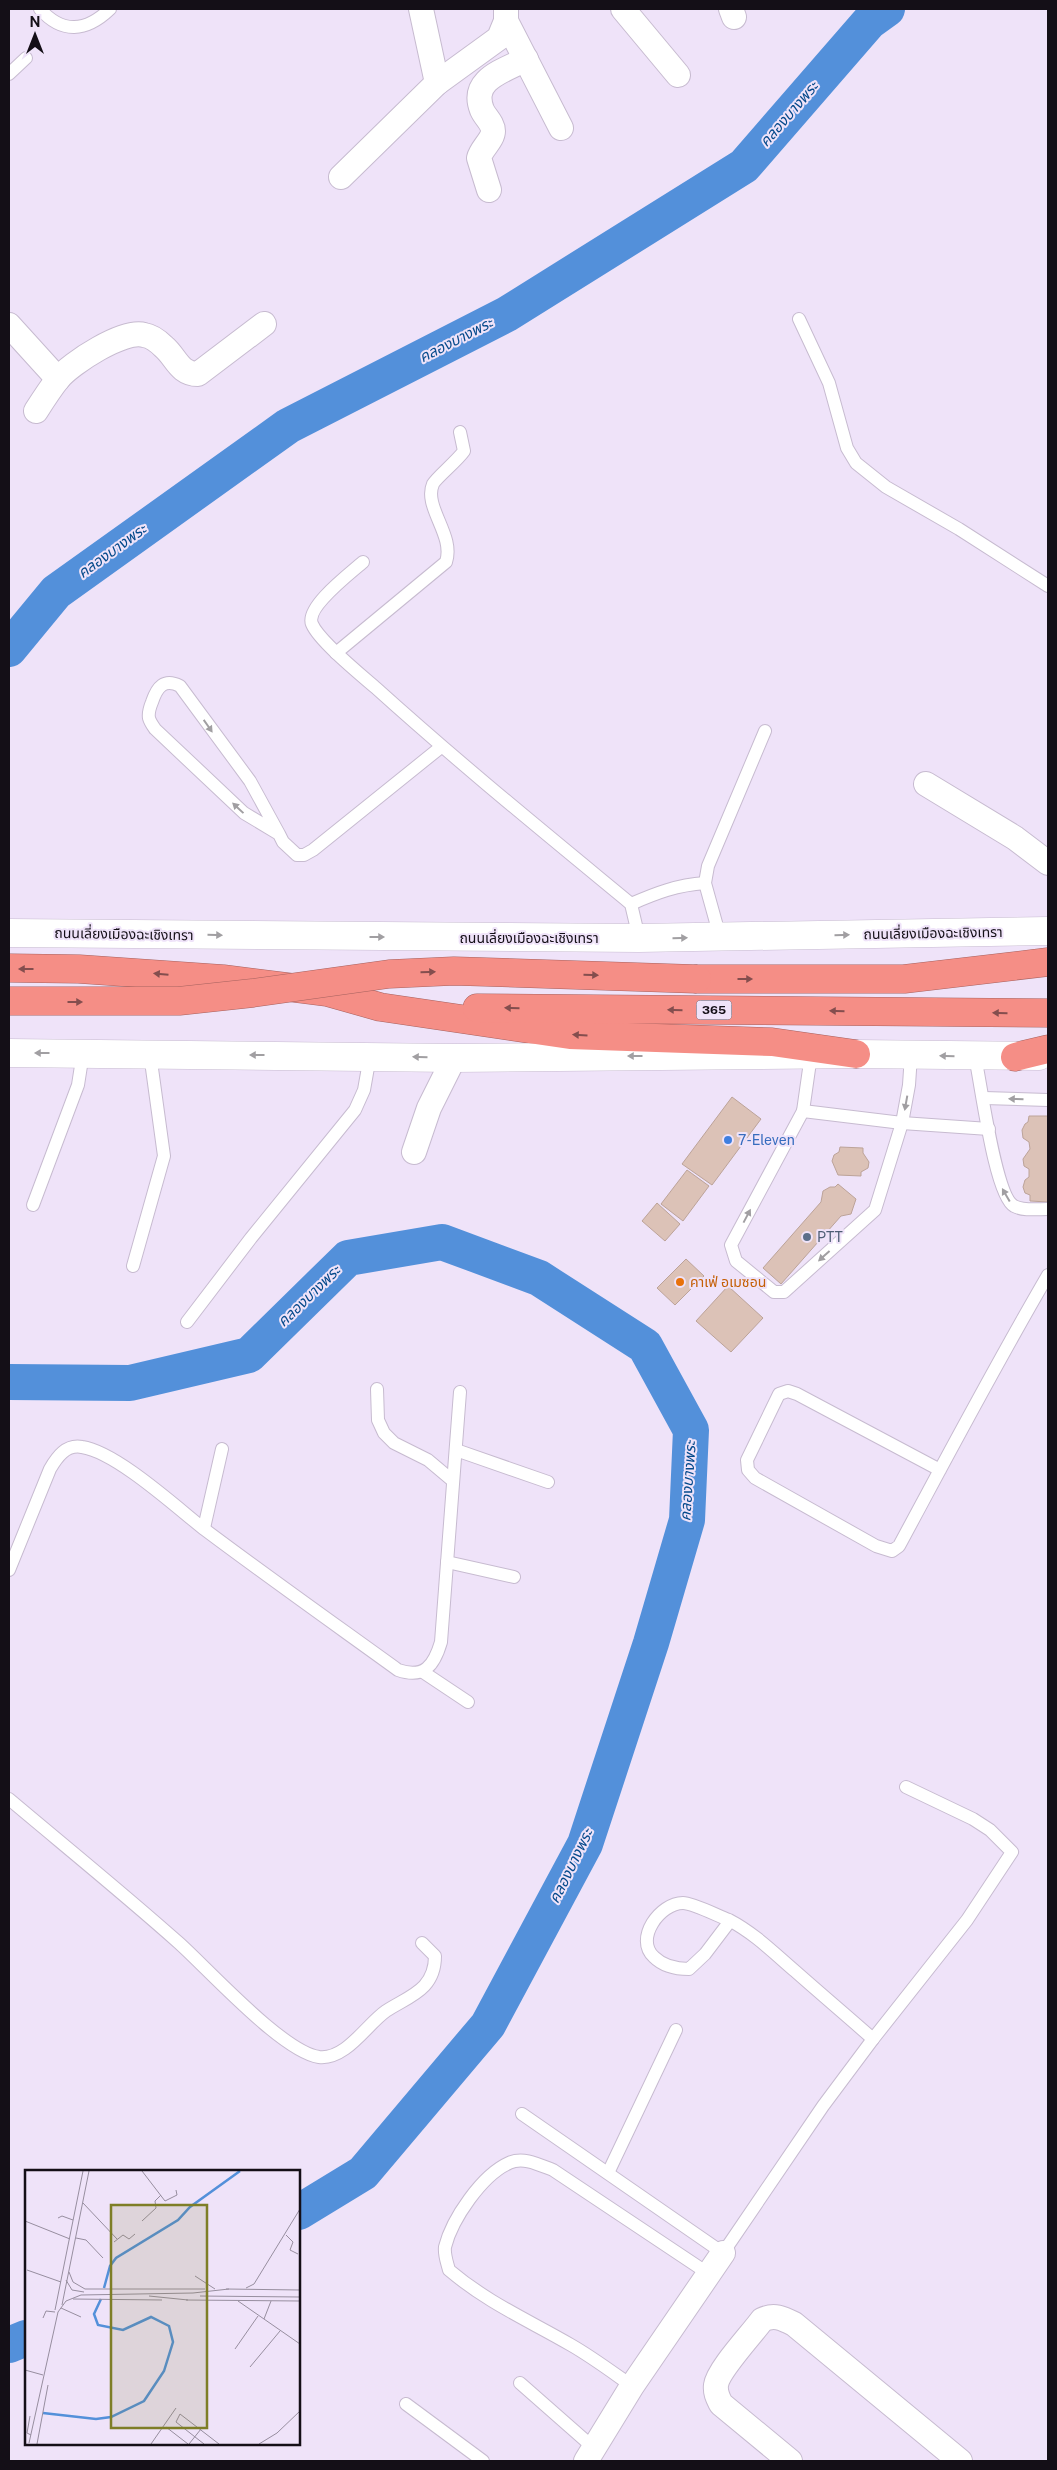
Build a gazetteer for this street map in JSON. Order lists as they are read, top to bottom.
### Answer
{
  "streets": {
    "highway": ["365"],
    "main road": ["ถนนเลี่ยงเมืองฉะเชิงเทรา"]
  },
  "water": ["คลองบางพระ"],
  "places": ["7-Eleven", "PTT", "คาเฟ่ อเมซอน"],
  "north": "top"
}
